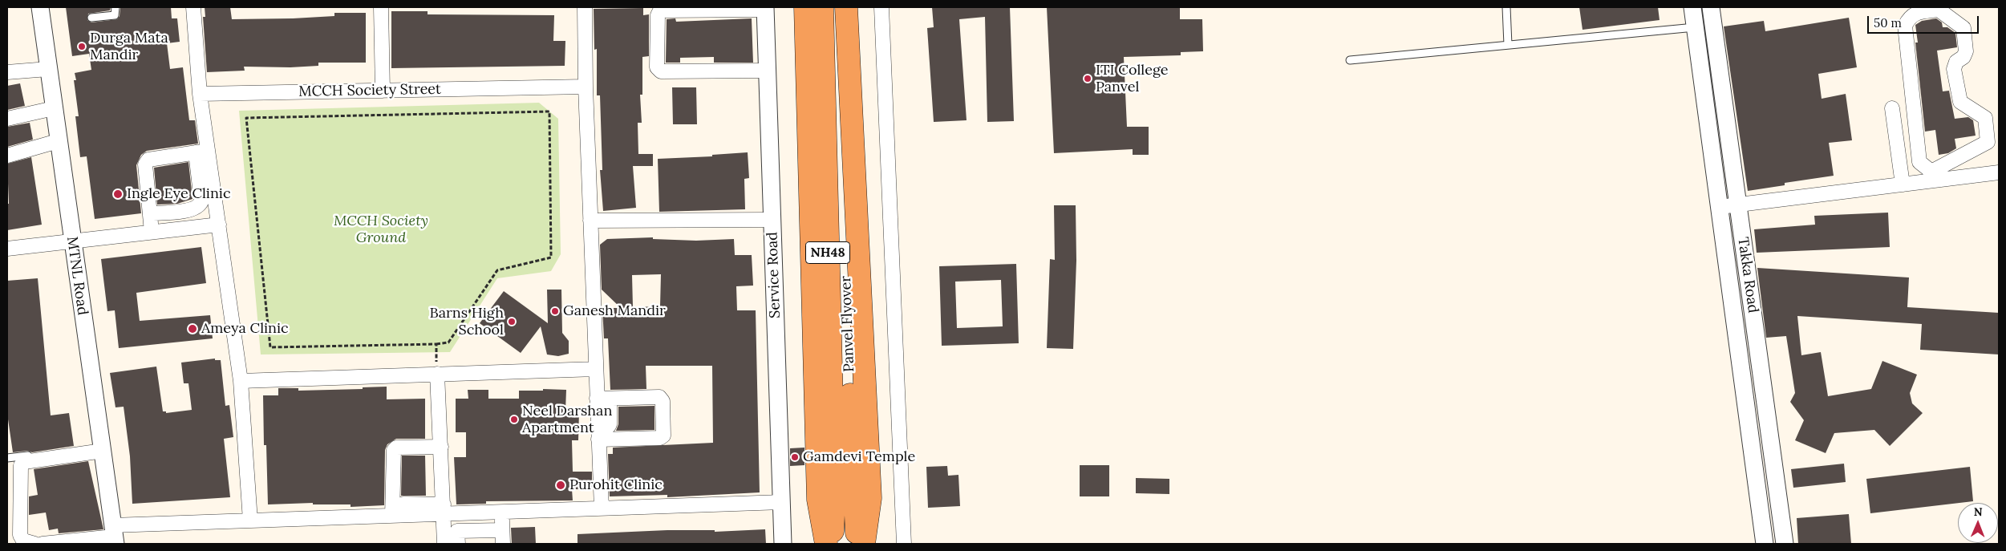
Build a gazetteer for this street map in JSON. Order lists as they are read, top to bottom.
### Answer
{
  "streets": {
    "highway": ["NH48", "Panvel Flyover"],
    "street": [
      "MCCH Society Street",
      "Service Road",
      "Takka Road",
      "MTNL Road"
    ]
  },
  "parks": ["MCCH Society Ground"],
  "places": [
    "Durga Mata Mandir",
    "ITI College Panvel",
    "Ingle Eye Clinic",
    "Ganesh Mandir",
    "Barns High School",
    "Ameya Clinic",
    "Neel Darshan Apartment",
    "Gamdevi Temple",
    "Purohit Clinic"
  ],
  "scale_bar": "50 m",
  "north": "top"
}
